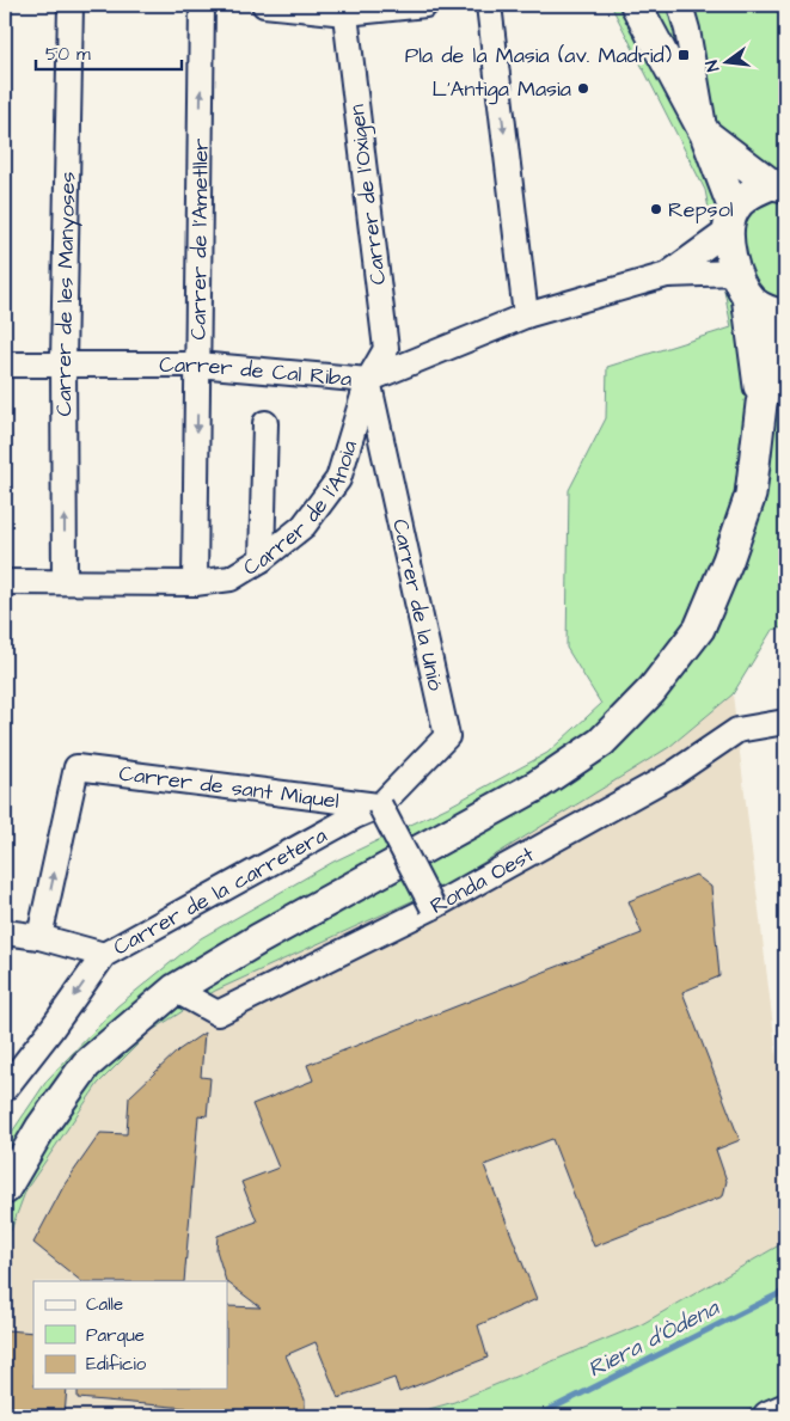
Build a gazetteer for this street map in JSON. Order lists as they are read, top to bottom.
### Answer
{
  "streets": {
    "street": [
      "Carrer de l'Oxigen",
      "Carrer de l'Ametller",
      "Carrer de les Manyoses",
      "Carrer de Cal Riba",
      "Carrer de l'Anoia",
      "Carrer de la Unió",
      "Carrer de sant Miquel",
      "Ronda Oest",
      "Carrer de la carretera"
    ]
  },
  "crossings": [
    ["Carrer de l'Oxigen", "Carrer de Cal Riba"],
    ["Carrer de l'Oxigen", "Carrer de l'Anoia"],
    ["Carrer de l'Oxigen", "Carrer de la Unió"],
    ["Carrer de l'Ametller", "Carrer de Cal Riba"],
    ["Carrer de l'Ametller", "Carrer de l'Anoia"],
    ["Carrer de les Manyoses", "Carrer de Cal Riba"],
    ["Carrer de les Manyoses", "Carrer de l'Anoia"],
    ["Carrer de Cal Riba", "Carrer de l'Anoia"],
    ["Carrer de Cal Riba", "Carrer de la Unió"],
    ["Carrer de l'Anoia", "Carrer de la Unió"],
    ["Carrer de la Unió", "Carrer de sant Miquel"],
    ["Carrer de la Unió", "Carrer de la carretera"]
  ],
  "water": ["Riera d'Òdena"],
  "places": {
    "transit": ["Pla de la Masia (av. Madrid)"],
    "other": ["L'Antiga Masia", "Repsol"]
  },
  "legend": ["Calle", "Parque", "Edificio"],
  "scale_bar": "50 m",
  "north": "left"
}
